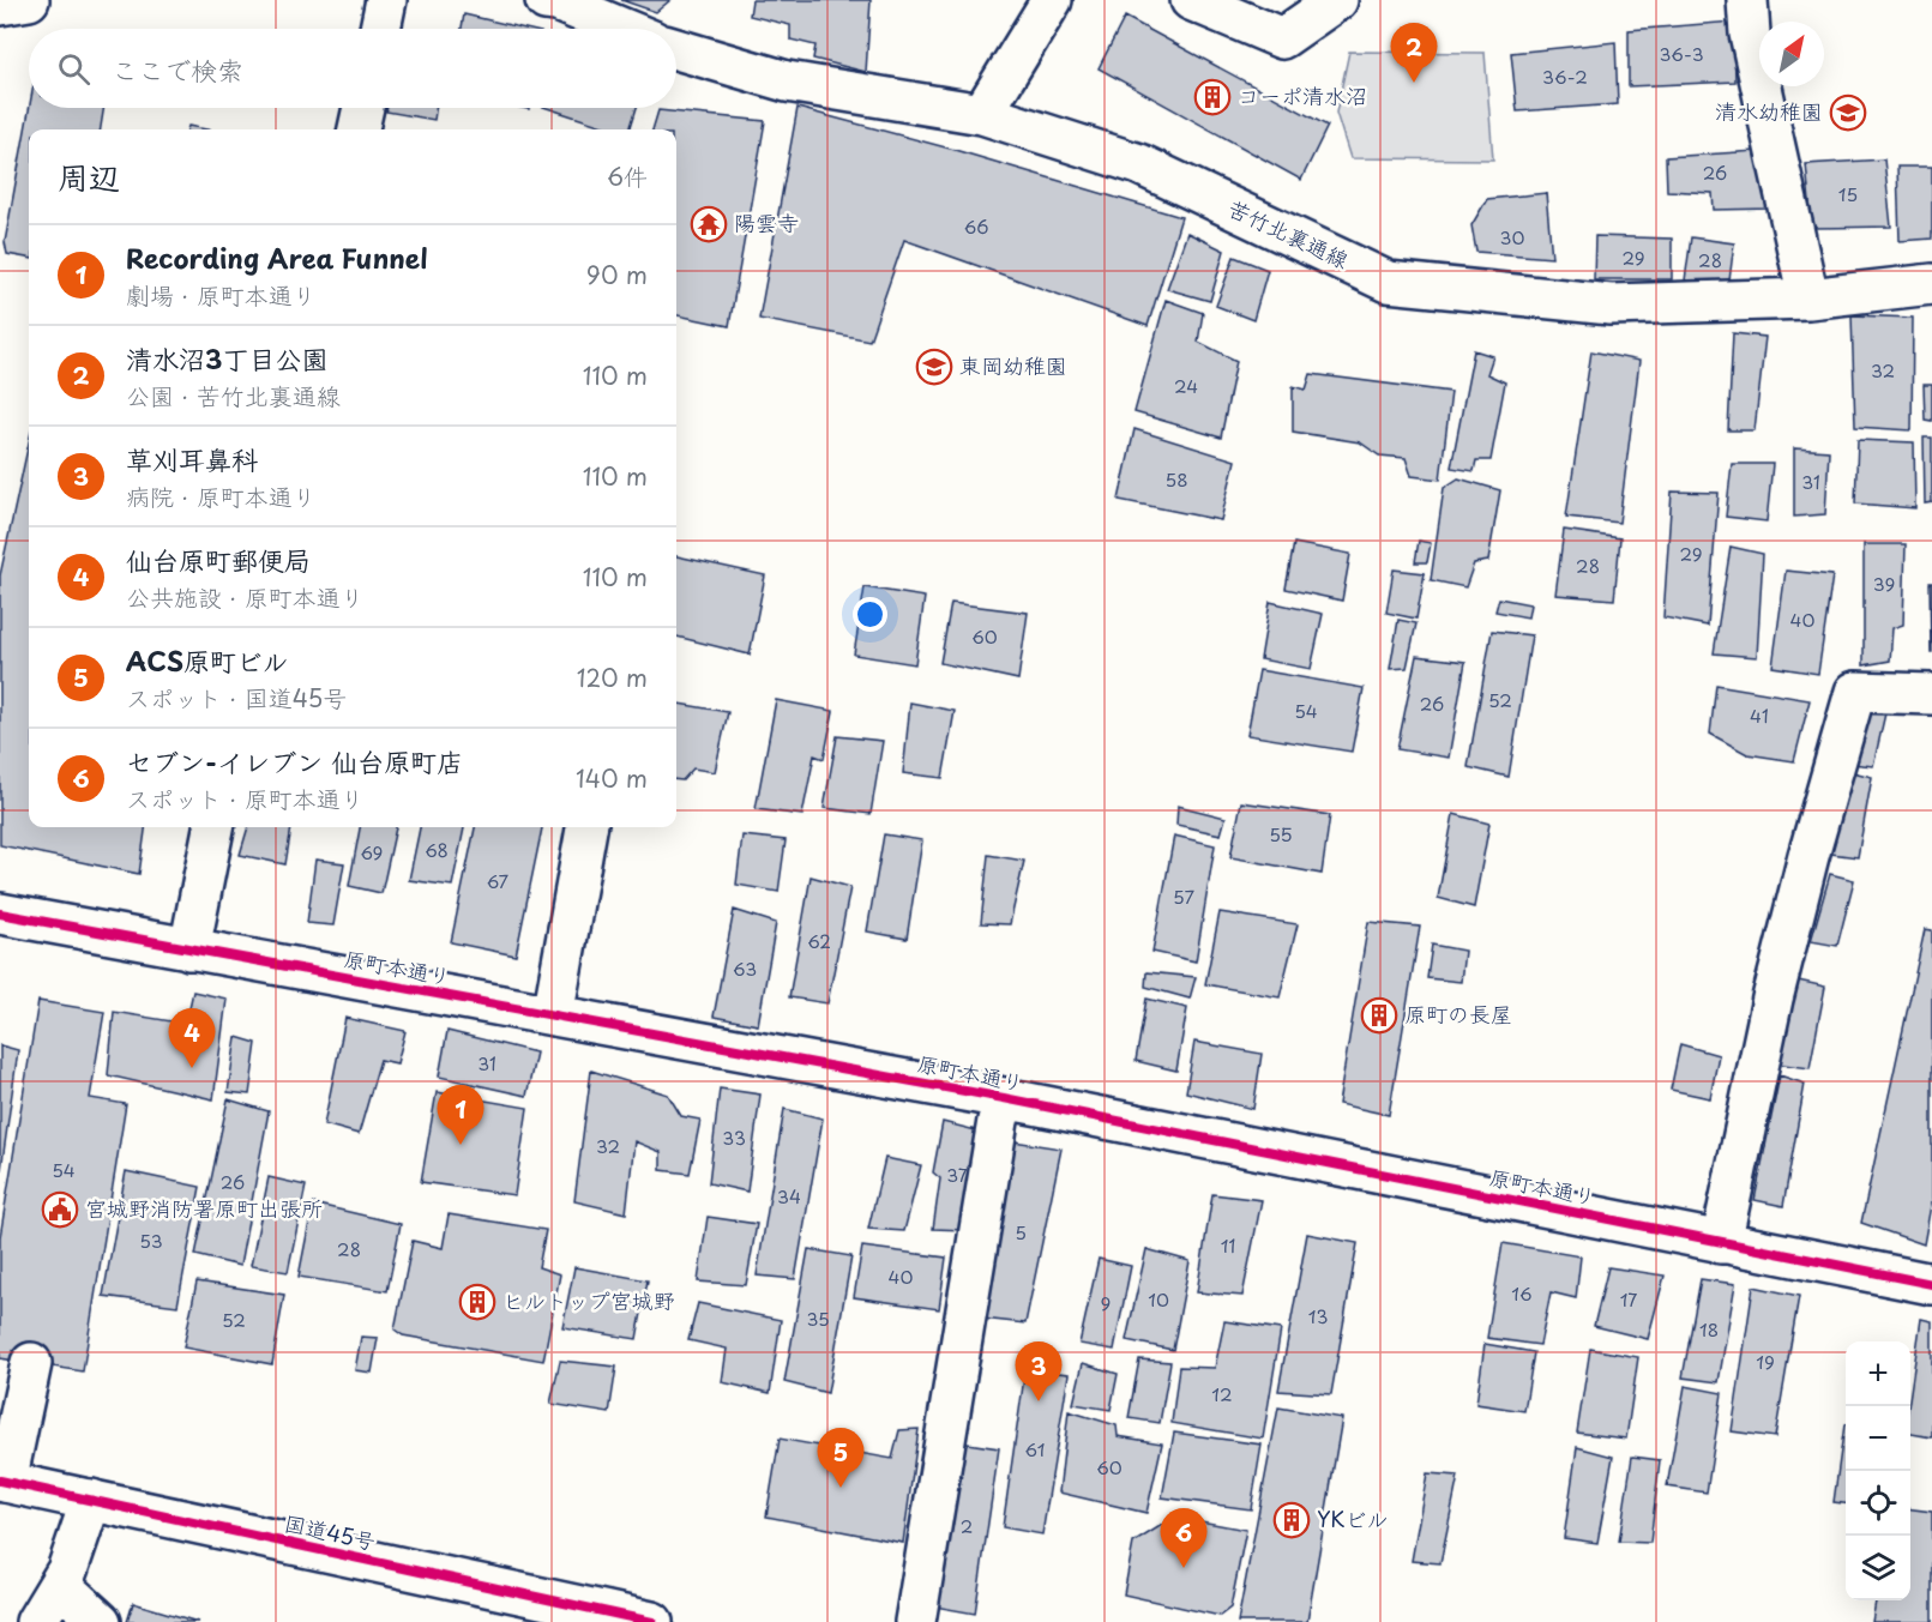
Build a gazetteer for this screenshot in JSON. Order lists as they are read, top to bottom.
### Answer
{
  "streets": {
    "main road": ["苦竹北裏通線", "原町本通り", "国道45号"]
  },
  "places": {
    "building": [
      "コーポ清水沼",
      "原町の長屋",
      "ヒルトップ宮城野",
      "YKビル"
    ],
    "school or university": ["清水幼稚園", "東岡幼稚園"],
    "temple": ["陽雲寺"],
    "public building": ["宮城野消防署原町出張所"]
  },
  "house_numbers": [
    "36-3",
    "36-2",
    "26",
    "15",
    "66",
    "30",
    "29",
    "28",
    "32",
    "24",
    "58",
    "31",
    "29",
    "28",
    "39",
    "40",
    "60",
    "52",
    "26",
    "54",
    "41",
    "55",
    "68",
    "69",
    "67",
    "57",
    "62",
    "63",
    "31",
    "33",
    "32",
    "54",
    "37",
    "26",
    "34",
    "5",
    "53",
    "11",
    "28",
    "40",
    "16",
    "10",
    "17",
    "9",
    "13",
    "35",
    "52",
    "18",
    "19",
    "12",
    "61",
    "60",
    "2"
  ],
  "north": "top right",
  "page": {
    "pins": [
      "2",
      "4",
      "1",
      "3",
      "5",
      "6"
    ],
    "search": "ここで検索",
    "heading": ["周辺", "6件"],
    "list": [
      {
        "mark": "1",
        "name": "Recording Area Funnel",
        "note": "劇場 · 原町本通り",
        "value": "90 m"
      },
      {
        "mark": "2",
        "name": "清水沼3丁目公園",
        "note": "公園 · 苦竹北裏通線",
        "value": "110 m"
      },
      {
        "mark": "3",
        "name": "草刈耳鼻科",
        "note": "病院 · 原町本通り",
        "value": "110 m"
      },
      {
        "mark": "4",
        "name": "仙台原町郵便局",
        "note": "公共施設 · 原町本通り",
        "value": "110 m"
      },
      {
        "mark": "5",
        "name": "ACS原町ビル",
        "note": "スポット · 国道45号",
        "value": "120 m"
      },
      {
        "mark": "6",
        "name": "セブン-イレブン 仙台原町店",
        "note": "スポット · 原町本通り",
        "value": "140 m"
      }
    ],
    "map_buttons": ["+", "−"]
  }
}
